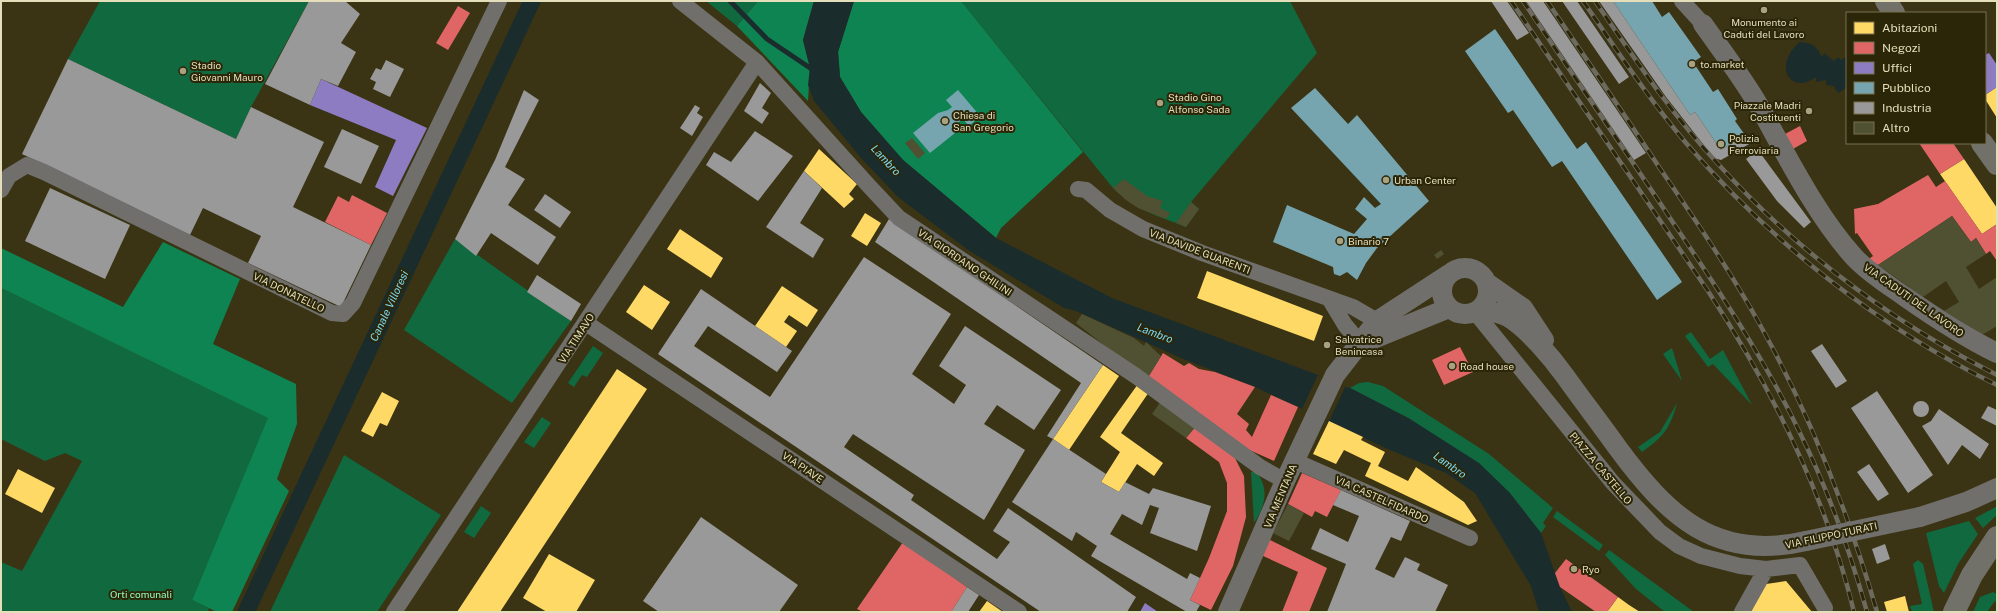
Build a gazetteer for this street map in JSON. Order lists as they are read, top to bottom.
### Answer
{
  "streets": {
    "street": [
      "VIA DAVIDE GUARENTI",
      "VIA GIORDANO GHILINI",
      "VIA DONATELLO",
      "VIA CADUTI DEL LAVORO",
      "VIA TIMAVO",
      "VIA PIAVE",
      "PIAZZA CASTELLO",
      "VIA MENTANA",
      "VIA CASTELFIDARDO",
      "VIA FILIPPO TURATI"
    ]
  },
  "crossings": [
    ["VIA GIORDANO GHILINI", "VIA TIMAVO"],
    ["VIA GIORDANO GHILINI", "VIA MENTANA"],
    ["VIA TIMAVO", "VIA PIAVE"],
    ["PIAZZA CASTELLO", "VIA FILIPPO TURATI"],
    ["VIA MENTANA", "VIA CASTELFIDARDO"]
  ],
  "water": ["Lambro", "Canale Villoresi"],
  "parks": ["Orti comunali"],
  "places": [
    "Monumento ai Caduti del Lavoro",
    "to.market",
    "Stadio Giovanni Mauro",
    "Stadio Gino Alfonso Sada",
    "Piazzale Madri Costituenti",
    "Chiesa di San Gregorio",
    "Polizia Ferroviaria",
    "Urban Center",
    "Binario 7",
    "Salvatrice Benincasa",
    "Road house",
    "Ryo"
  ],
  "legend": [
    "Abitazioni",
    "Negozi",
    "Uffici",
    "Pubblico",
    "Industria",
    "Altro"
  ]
}
